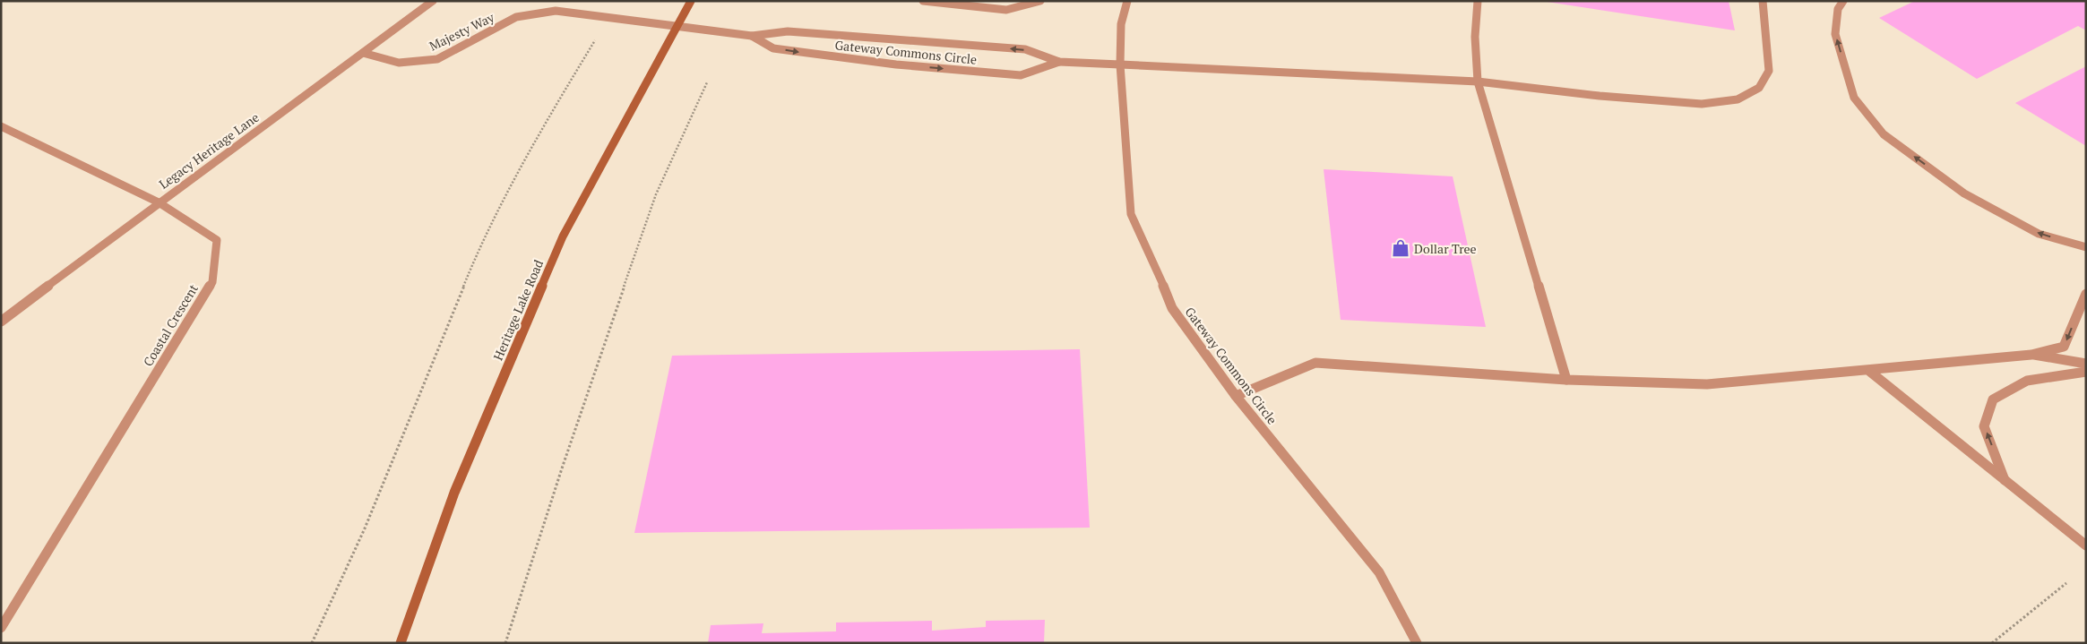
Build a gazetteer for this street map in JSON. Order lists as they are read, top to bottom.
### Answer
{
  "streets": {
    "main road": ["Heritage Lake Road"],
    "street": [
      "Majesty Way",
      "Gateway Commons Circle",
      "Legacy Heritage Lane",
      "Coastal Crescent"
    ]
  },
  "crossings": [
    ["Majesty Way", "Gateway Commons Circle"],
    ["Majesty Way", "Legacy Heritage Lane"],
    ["Majesty Way", "Heritage Lake Road"],
    ["Gateway Commons Circle", "Heritage Lake Road"],
    ["Legacy Heritage Lane", "Coastal Crescent"]
  ],
  "places": {
    "shop": ["Dollar Tree"]
  }
}
